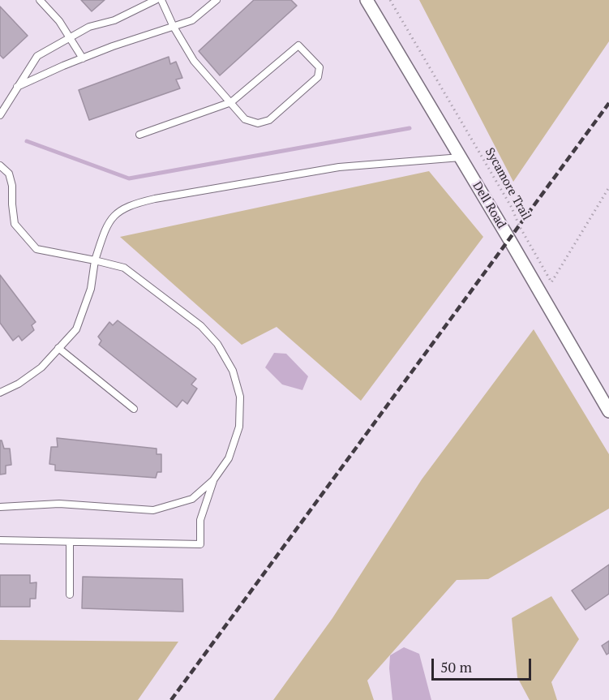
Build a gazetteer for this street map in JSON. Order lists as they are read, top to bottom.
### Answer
{
  "streets": {
    "street": ["Dell Road"],
    "path": ["Sycamore Trail"]
  },
  "scale_bar": "50 m"
}
